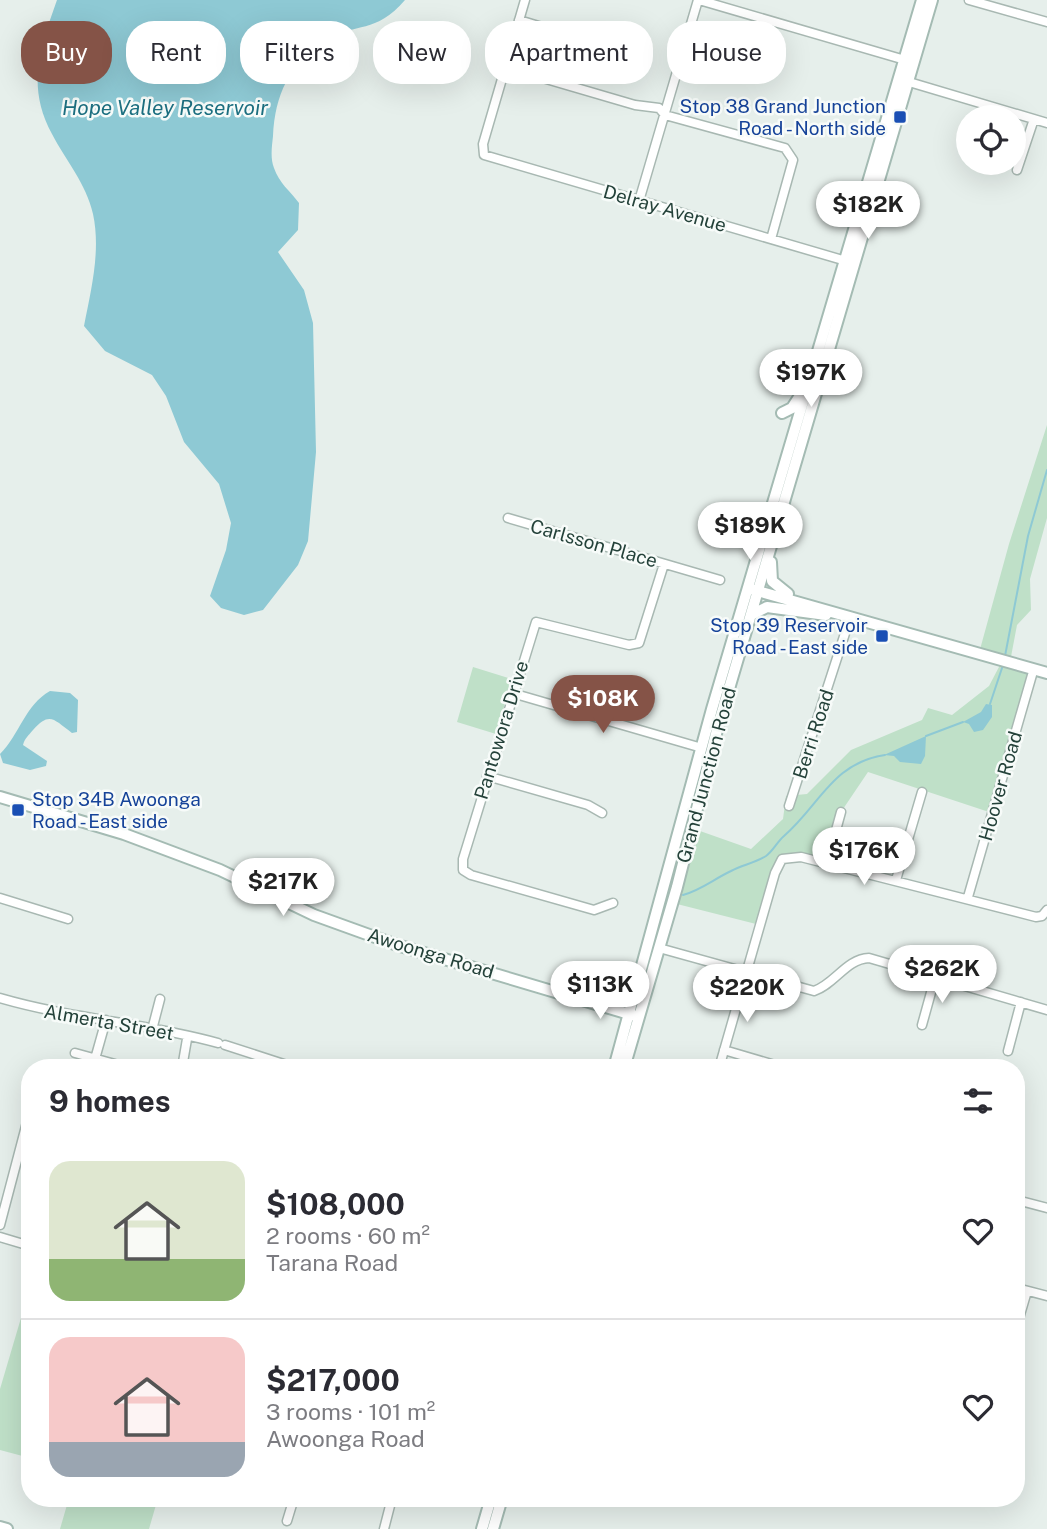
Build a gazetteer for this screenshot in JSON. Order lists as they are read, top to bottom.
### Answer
{
  "streets": {
    "main road": ["Grand Junction Road", "Awoonga Road"],
    "street": [
      "Delray Avenue",
      "Carlsson Place",
      "Pantowora Drive",
      "Berri Road",
      "Hoover Road",
      "Almerta Street"
    ]
  },
  "crossings": [
    ["Delray Avenue", "Grand Junction Road"],
    ["Carlsson Place", "Pantowora Drive"],
    ["Grand Junction Road", "Awoonga Road"]
  ],
  "water": ["Hope Valley Reservoir"],
  "places": {
    "transit": ["Stop 38 Grand Junction Road - North side", "Stop 39 Reservoir Road - East side", "Stop 34B Awoonga Road - East side"]
  },
  "page": {
    "chip": [
      "Buy",
      "Rent",
      "Filters",
      "New",
      "Apartment",
      "House"
    ],
    "price": [
      "$182K",
      "$197K",
      "$189K",
      "$108K",
      "$176K",
      "$217K",
      "$262K",
      "$113K",
      "$220K"
    ],
    "heading": "9 homes",
    "list": [
      {
        "name": "$108,000",
        "note": "2 rooms · 60 m² · Tarana Road"
      },
      {
        "name": "$217,000",
        "note": "3 rooms · 101 m² · Awoonga Road"
      }
    ]
  }
}
